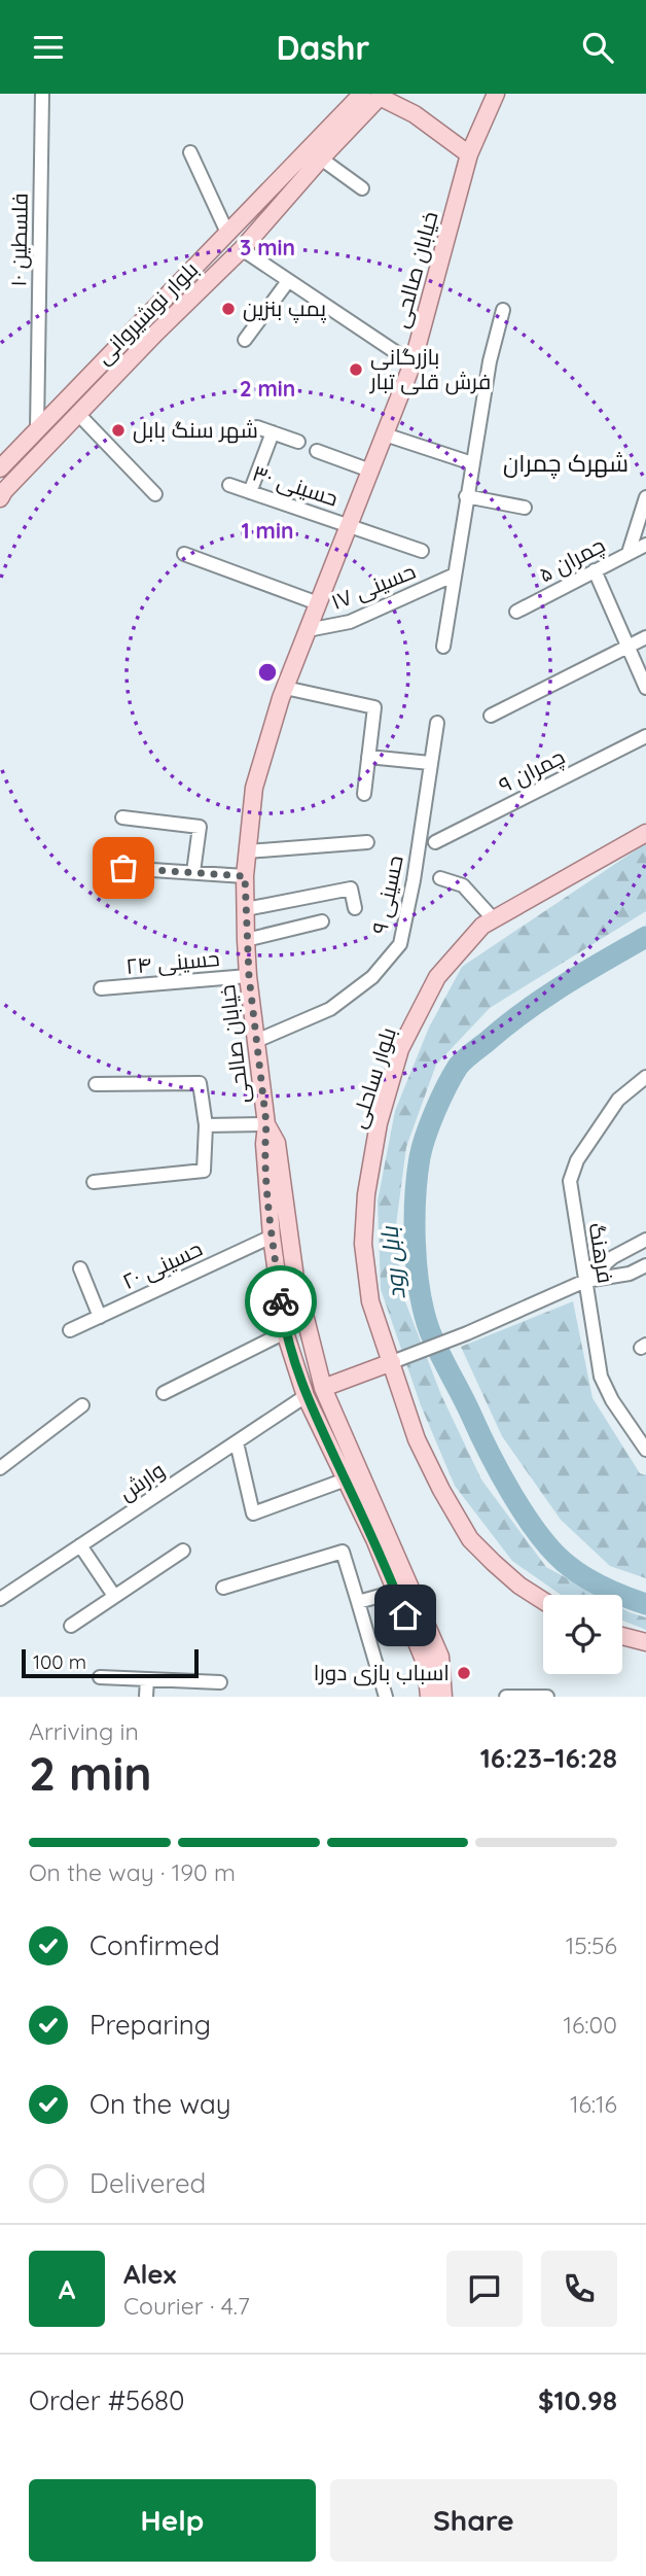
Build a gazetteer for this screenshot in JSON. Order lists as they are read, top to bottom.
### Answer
{
  "streets": {
    "main road": ["خيابان صالحی", "بلوار نوشیروانی", "بلوار ساحلی"],
    "street": [
      "فلسطین ۱۰",
      "حسینی ۳۰",
      "چمران ۵",
      "حسینی ۱۷",
      "چمران ۹",
      "حسینی ٩",
      "حسینی ۲۴",
      "فرهنگ",
      "حسینی ٢٠",
      "وارش"
    ]
  },
  "crossings": [
    ["فلسطین ۱۰", "بلوار نوشیروانی"],
    ["خيابان صالحی", "حسینی ۳۰"],
    ["خيابان صالحی", "حسینی ۱۷"],
    ["خيابان صالحی", "حسینی ٩"],
    ["خيابان صالحی", "حسینی ۲۴"],
    ["خيابان صالحی", "حسینی ٢٠"],
    ["خيابان صالحی", "وارش"]
  ],
  "districts": ["شهرک چمران"],
  "water": ["بابل رود"],
  "places": [
    "پمپ بنزین",
    "بازرگانی فرش قلی تبار",
    "شهر سنگ بابل",
    "اسباب بازی دورا"
  ],
  "scale_bar": "100 m",
  "page": {
    "header": "Dashr",
    "scale": "100 m",
    "heading": ["2 min", "Arriving in", "16:23–16:28"],
    "panel": [
      "Alex",
      "Courier · 4.7",
      "Order #5680",
      "$10.98"
    ],
    "bar": "On the way · 190 m",
    "list": [
      ["Confirmed", "15:56"],
      ["Preparing", "16:00"],
      ["On the way", "16:16"],
      "Delivered"
    ],
    "round": "A",
    "buttons": ["Help", "Share"]
  },
  "rings": ["3 min", "2 min", "1 min"]
}
